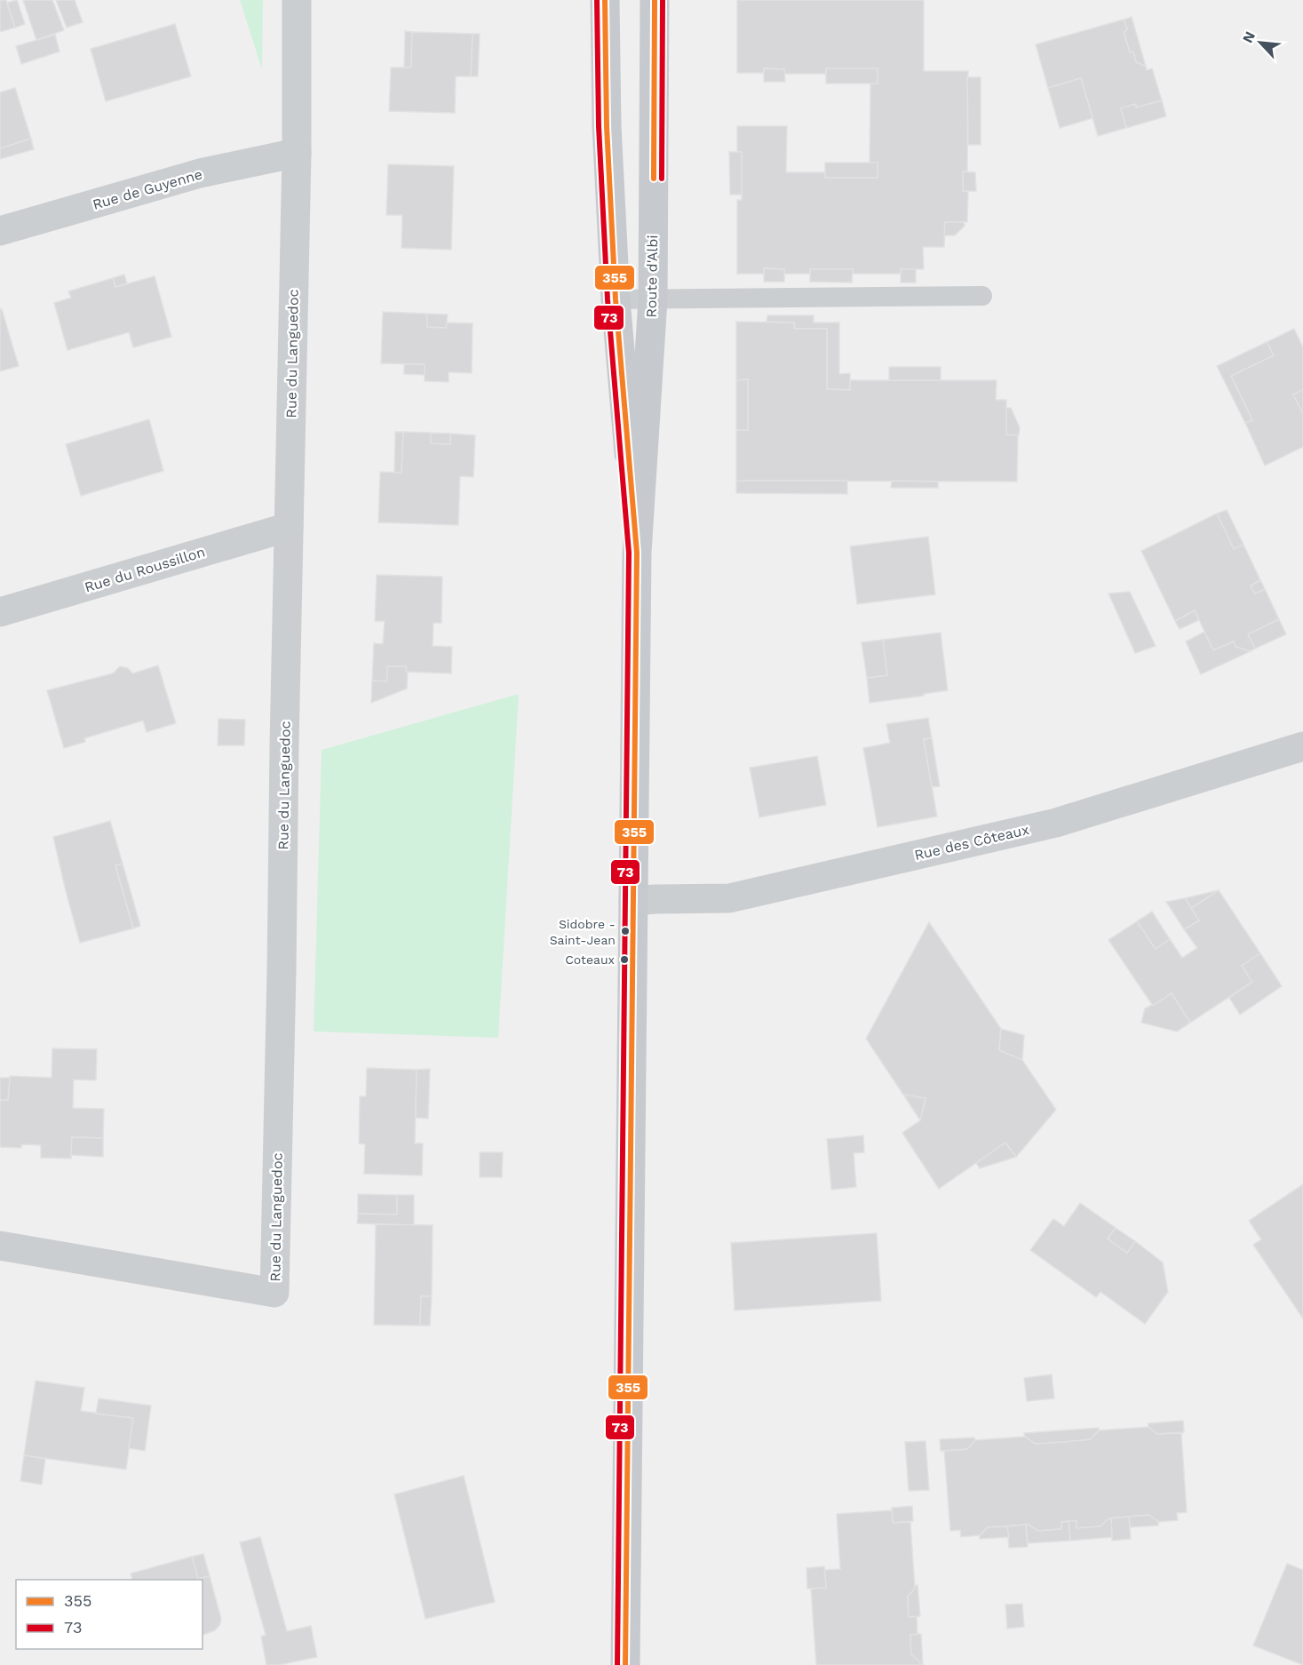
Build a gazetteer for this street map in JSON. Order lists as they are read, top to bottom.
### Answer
{
  "streets": {
    "main road": ["Route d'Albi"],
    "street": [
      "Rue de Guyenne",
      "Rue du Languedoc",
      "Rue du Roussillon",
      "Rue des Côteaux"
    ]
  },
  "crossings": [
    ["Rue de Guyenne", "Rue du Languedoc"],
    ["Route d'Albi", "Rue des Côteaux"],
    ["Rue du Languedoc", "Rue du Roussillon"]
  ],
  "places": ["Sidobre - Saint-Jean", "Coteaux"],
  "lines": ["transit line 355", "transit line 73"],
  "legend": ["355", "73"],
  "north": "top left"
}
